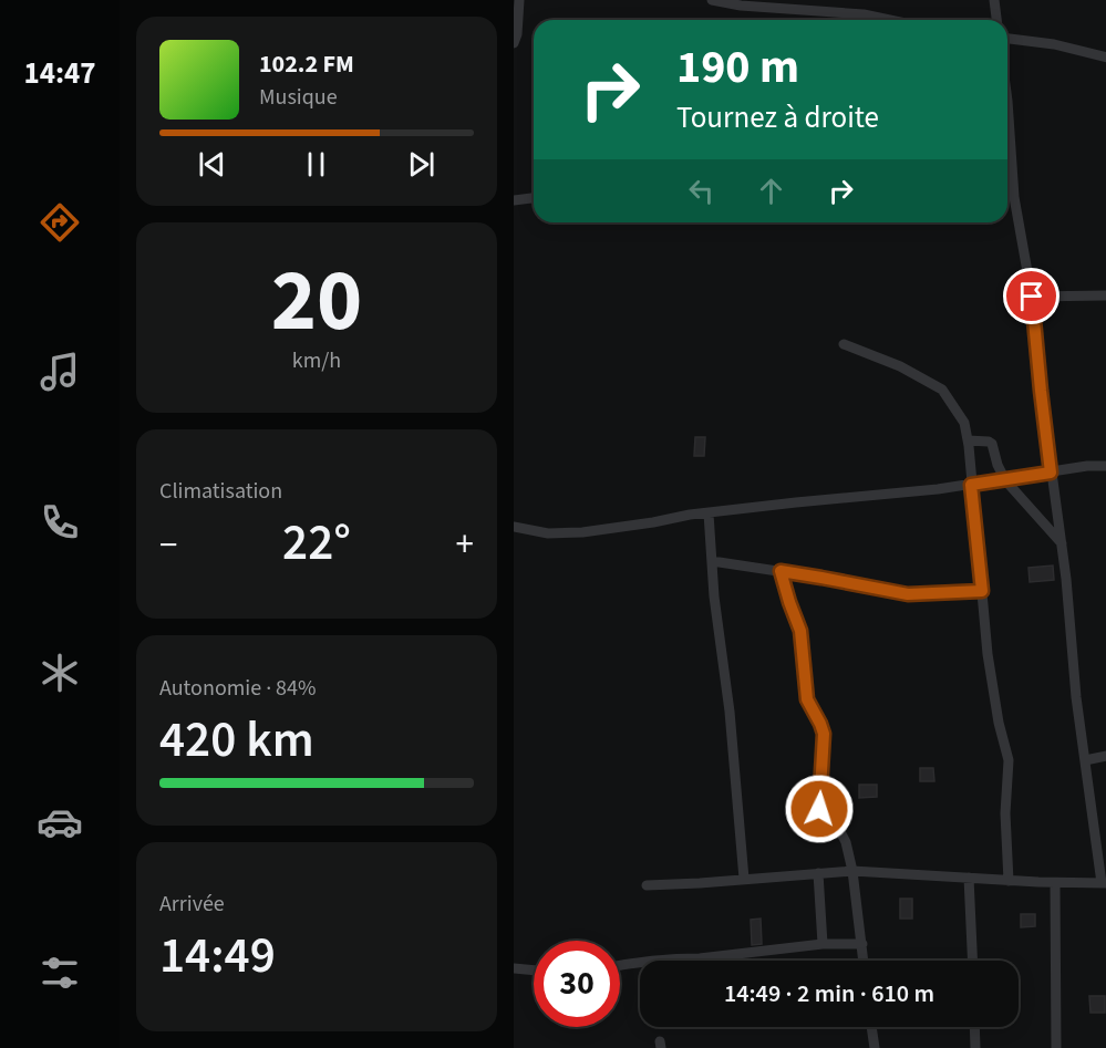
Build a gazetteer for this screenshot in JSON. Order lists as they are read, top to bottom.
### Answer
{
  "page": {
    "tabs": "14:47",
    "turn": ["190 m", "Tournez à droite"],
    "song": ["102.2 FM", "Musique"],
    "tile": [
      ["20", "km/h"],
      "Climatisation",
      ["Autonomie · 84%", "420 km"],
      ["Arrivée", "14:49"]
    ],
    "heat": ["−", "22°", "+"],
    "limit": "30",
    "trip": "14:49 · 2 min · 610 m"
  }
}
